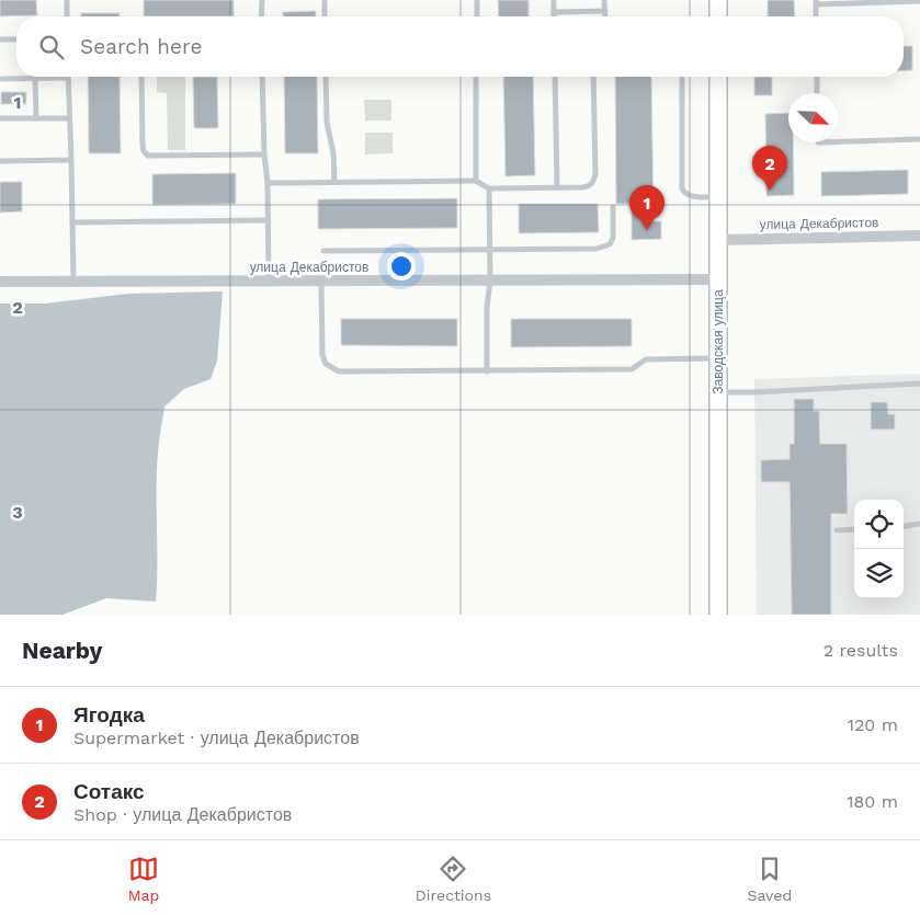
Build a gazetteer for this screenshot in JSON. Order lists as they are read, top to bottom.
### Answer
{
  "streets": {
    "street": ["улица Декабристов", "Заводская улица"]
  },
  "crossings": [
    ["улица Декабристов", "Заводская улица"]
  ],
  "north": "bottom right",
  "page": {
    "search": "Search here",
    "pins": ["2", "1"],
    "heading": ["Nearby", "2 results"],
    "list": [
      {
        "mark": "1",
        "name": "Ягодка",
        "note": "Supermarket · улица Декабристов",
        "value": "120 m"
      },
      {
        "mark": "2",
        "name": "Сотакс",
        "note": "Shop · улица Декабристов",
        "value": "180 m"
      }
    ],
    "nav": ["Map", "Directions", "Saved"]
  },
  "grid": {
    "rows": ["1", "2", "3"]
  }
}
